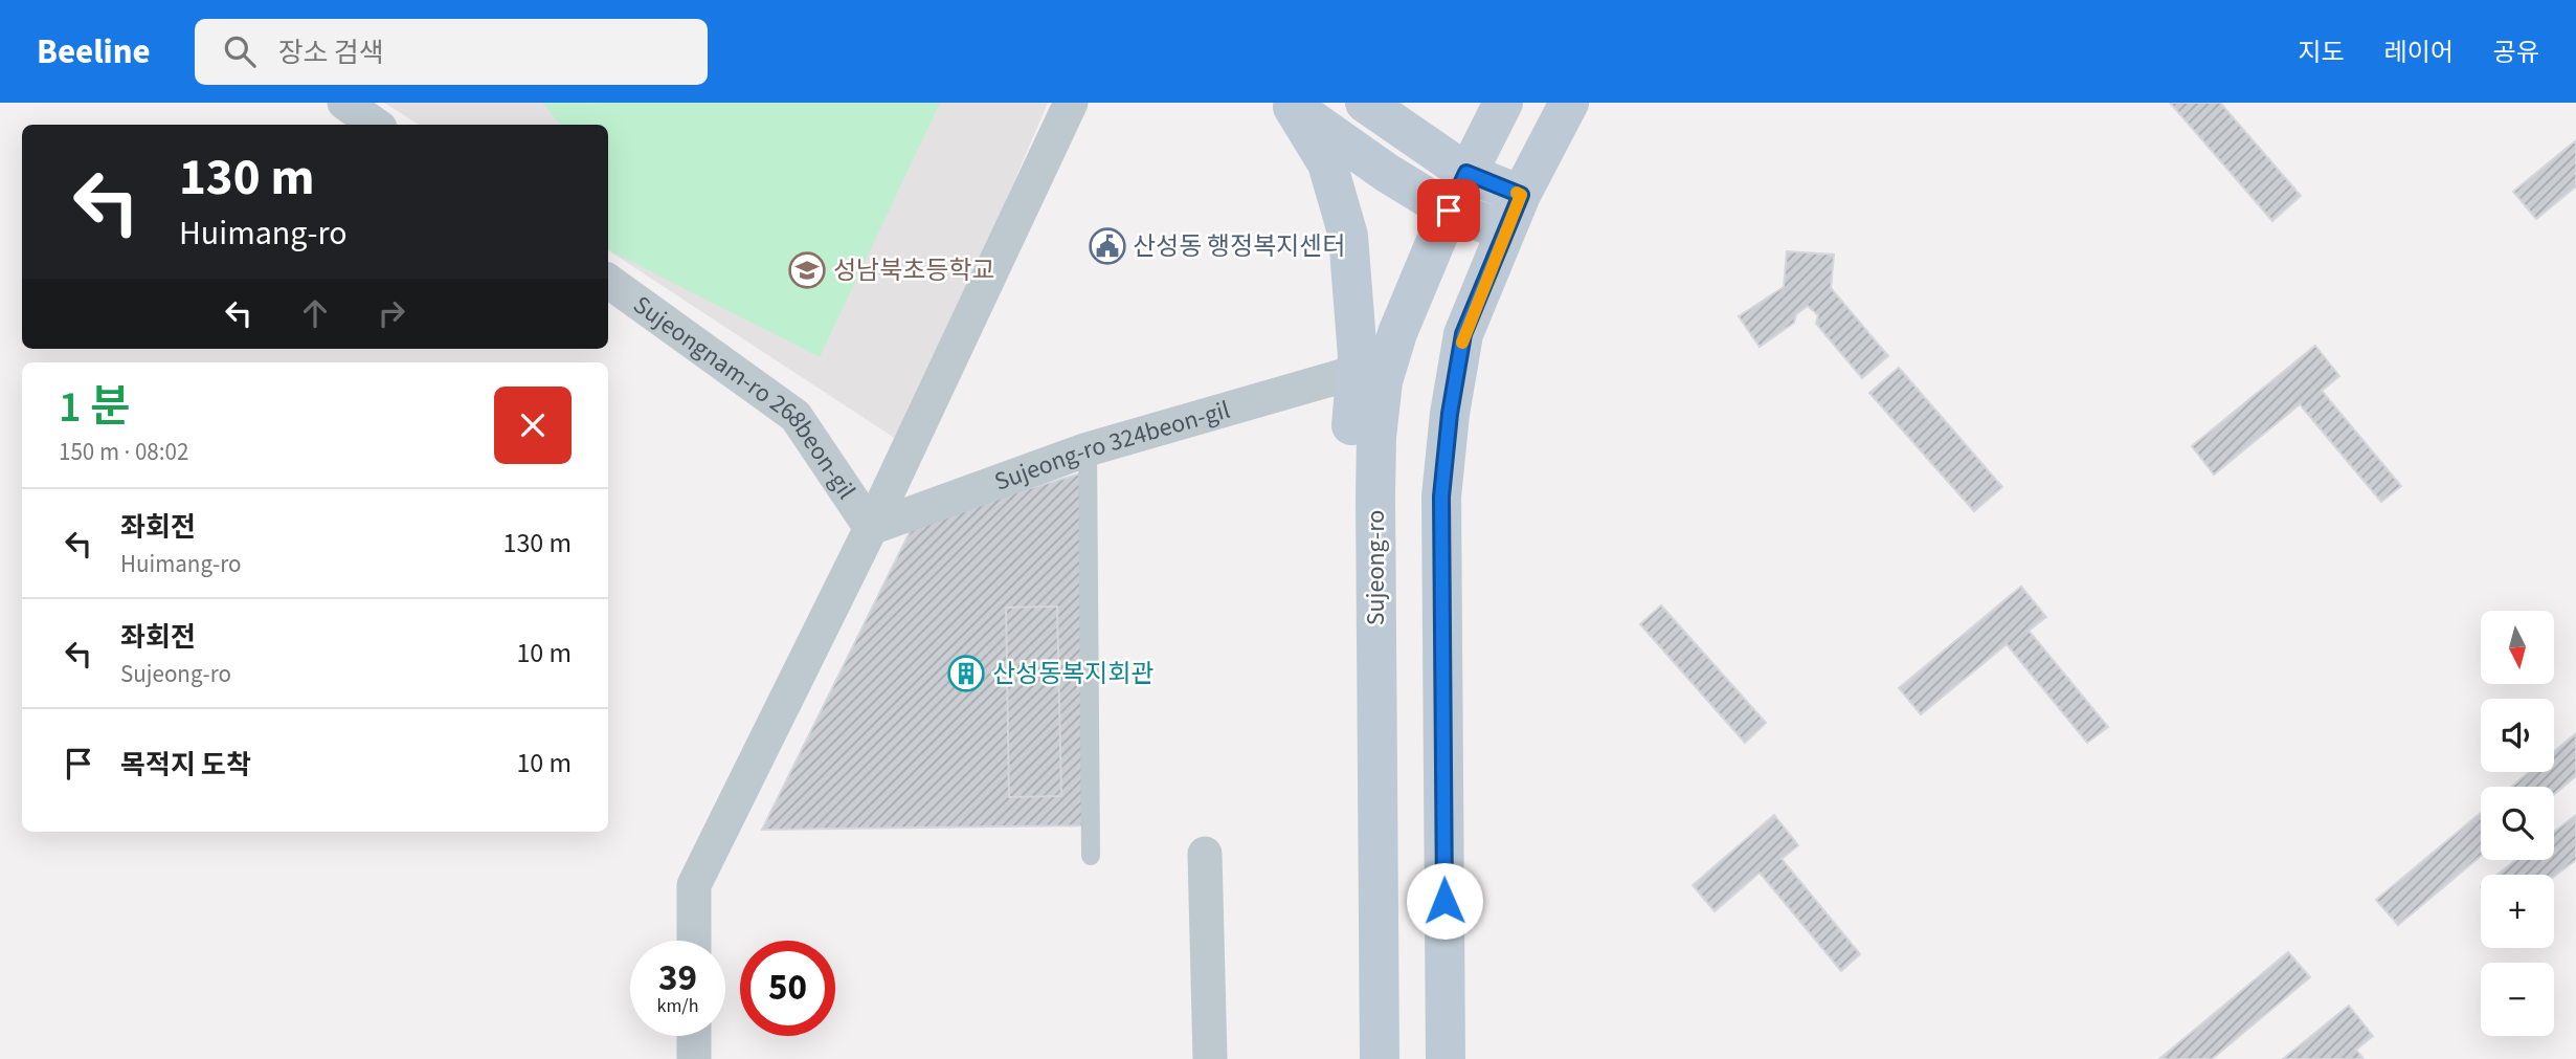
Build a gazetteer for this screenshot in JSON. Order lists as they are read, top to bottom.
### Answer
{
  "streets": {
    "main road": ["Sujeong-ro"],
    "street": ["Sujeongnam-ro 268beon-gil", "Sujeong-ro 324beon-gil"]
  },
  "crossings": [
    ["Sujeongnam-ro 268beon-gil", "Sujeong-ro 324beon-gil"]
  ],
  "places": {
    "public building": ["산성동 행정복지센터"],
    "school or university": ["성남북초등학교"],
    "building": ["산성동복지회관"]
  },
  "north": "bottom",
  "page": {
    "header": "Beeline",
    "search": "장소 검색",
    "nav": ["지도", "레이어", "공유"],
    "turn": ["130 m", "Huimang-ro"],
    "heading": ["1 분", "150 m · 08:02"],
    "list": [
      {
        "name": "좌회전",
        "note": "Huimang-ro",
        "value": "130 m"
      },
      {
        "name": "좌회전",
        "note": "Sujeong-ro",
        "value": "10 m"
      },
      {
        "name": "목적지 도착",
        "value": "10 m"
      }
    ],
    "map_buttons": ["+", "−"],
    "speed": "39 km/h",
    "limit": "50"
  }
}
